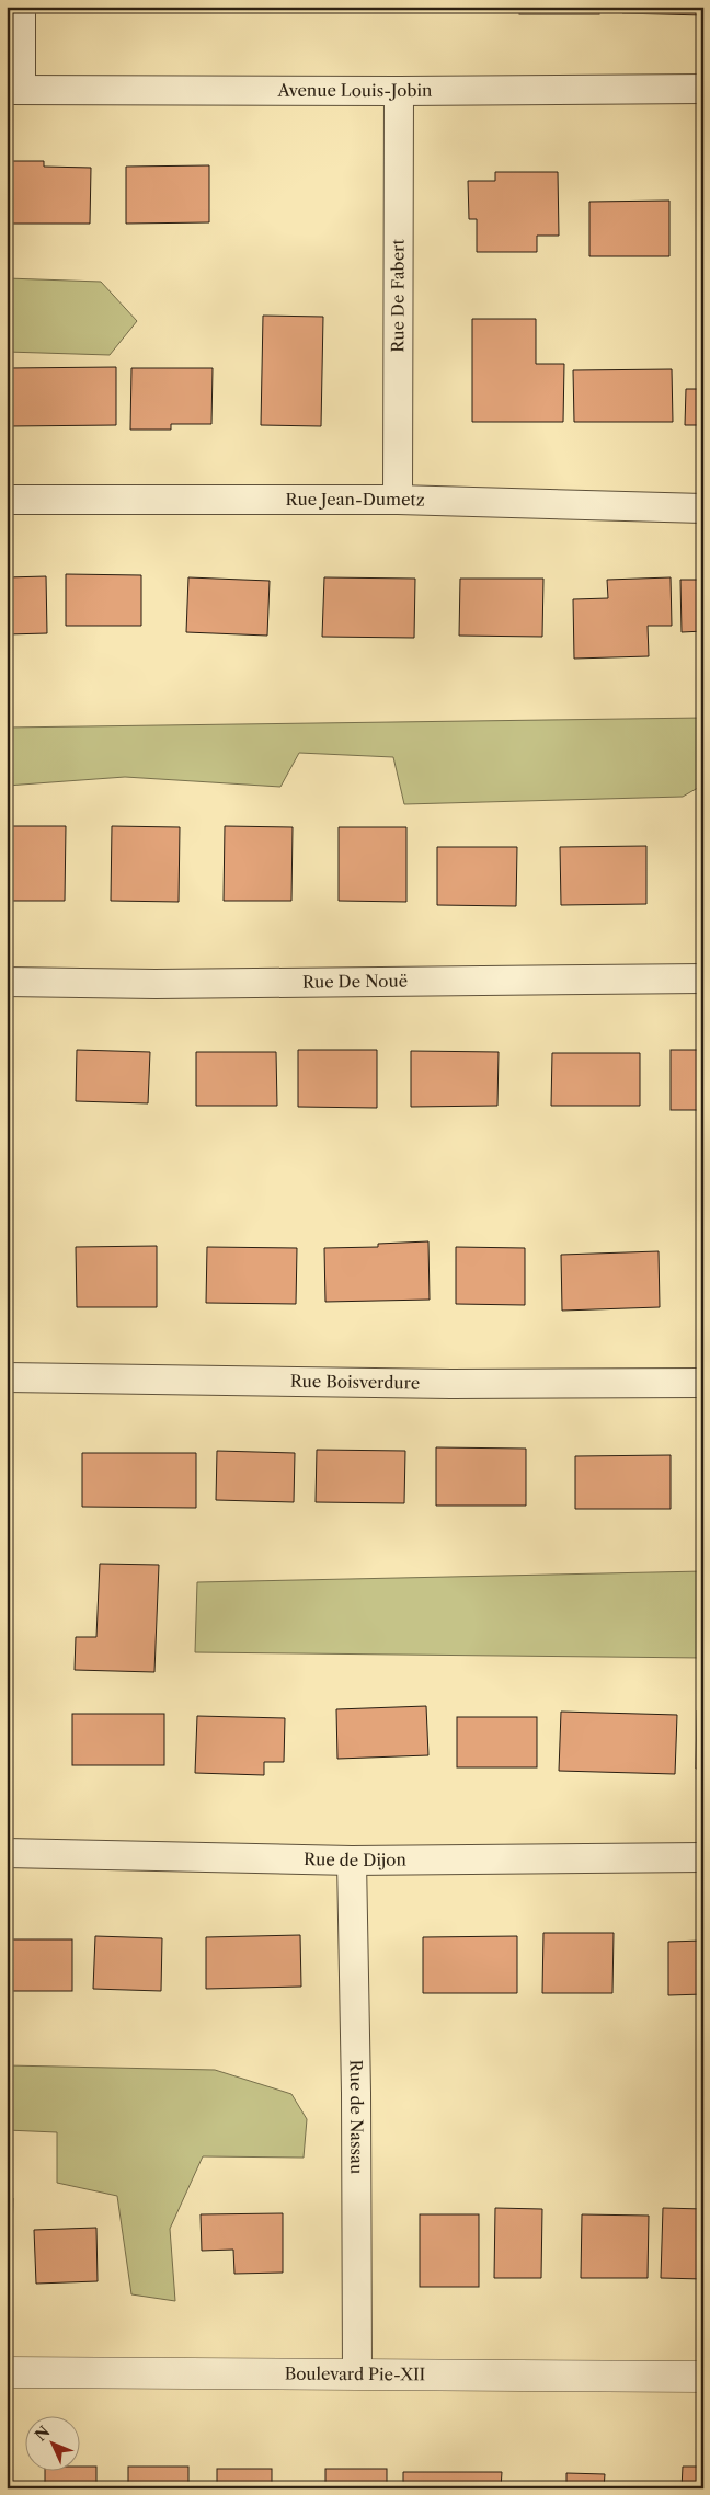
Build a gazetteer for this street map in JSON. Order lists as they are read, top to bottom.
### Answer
{
  "streets": {
    "street": [
      "Avenue Louis-Jobin",
      "Rue De Fabert",
      "Rue Jean-Dumetz",
      "Rue De Nouë",
      "Rue Boisverdure",
      "Rue de Dijon",
      "Rue de Nassau",
      "Boulevard Pie-XII"
    ]
  },
  "crossings": [
    ["Avenue Louis-Jobin", "Rue De Fabert"],
    ["Rue De Fabert", "Rue Jean-Dumetz"],
    ["Rue de Dijon", "Rue de Nassau"],
    ["Rue de Nassau", "Boulevard Pie-XII"]
  ],
  "north": "top left"
}
